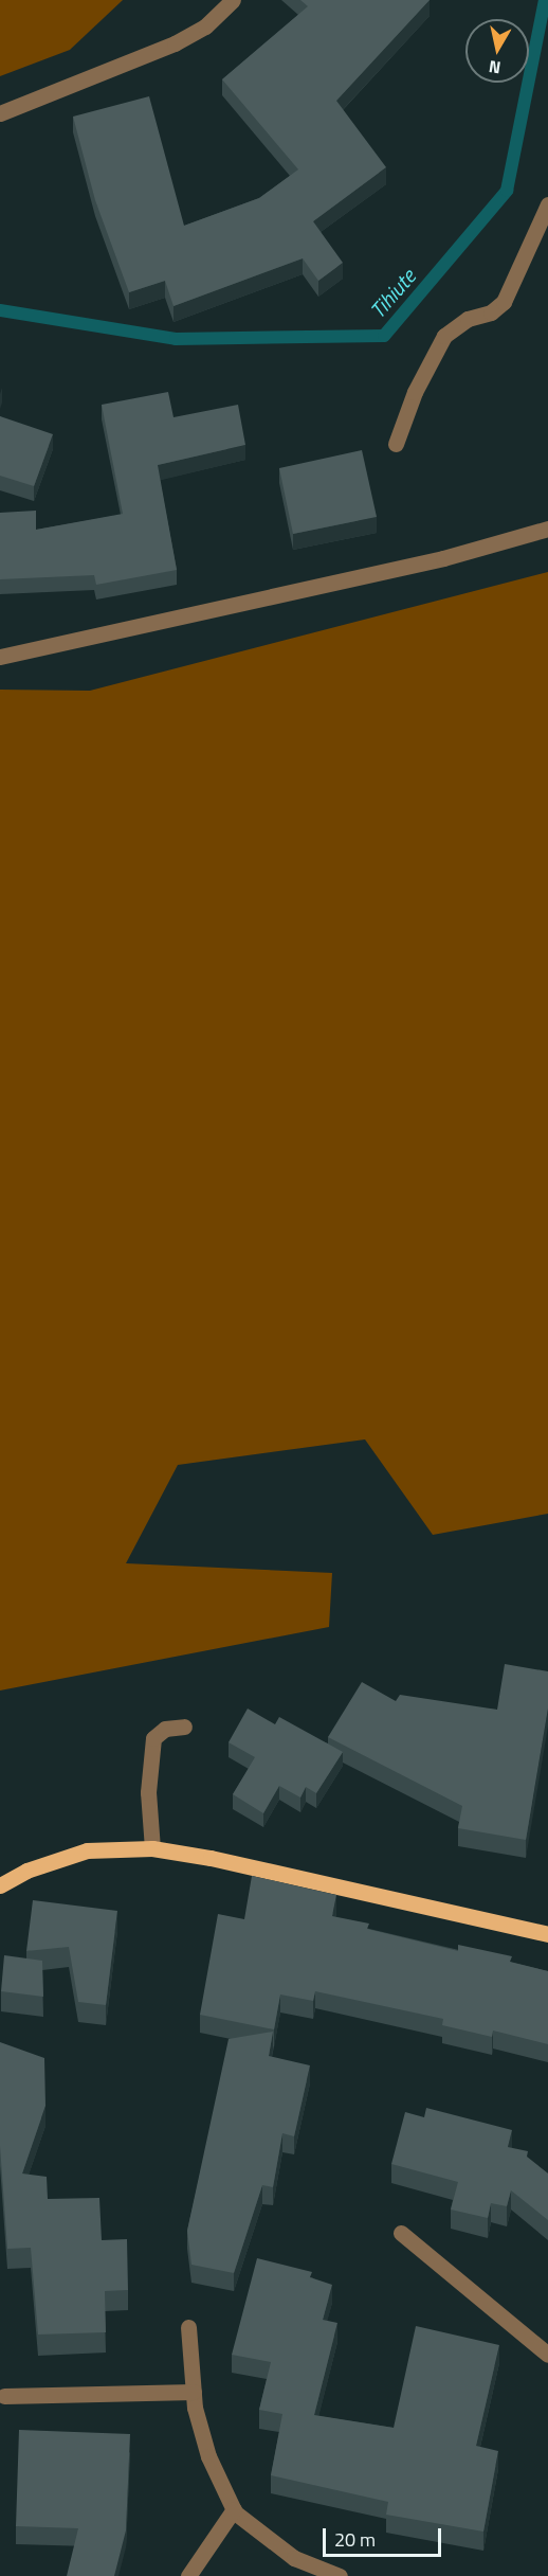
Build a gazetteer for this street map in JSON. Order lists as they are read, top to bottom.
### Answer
{
  "water": ["Tihiute"],
  "scale_bar": "20 m",
  "north": "bottom"
}
